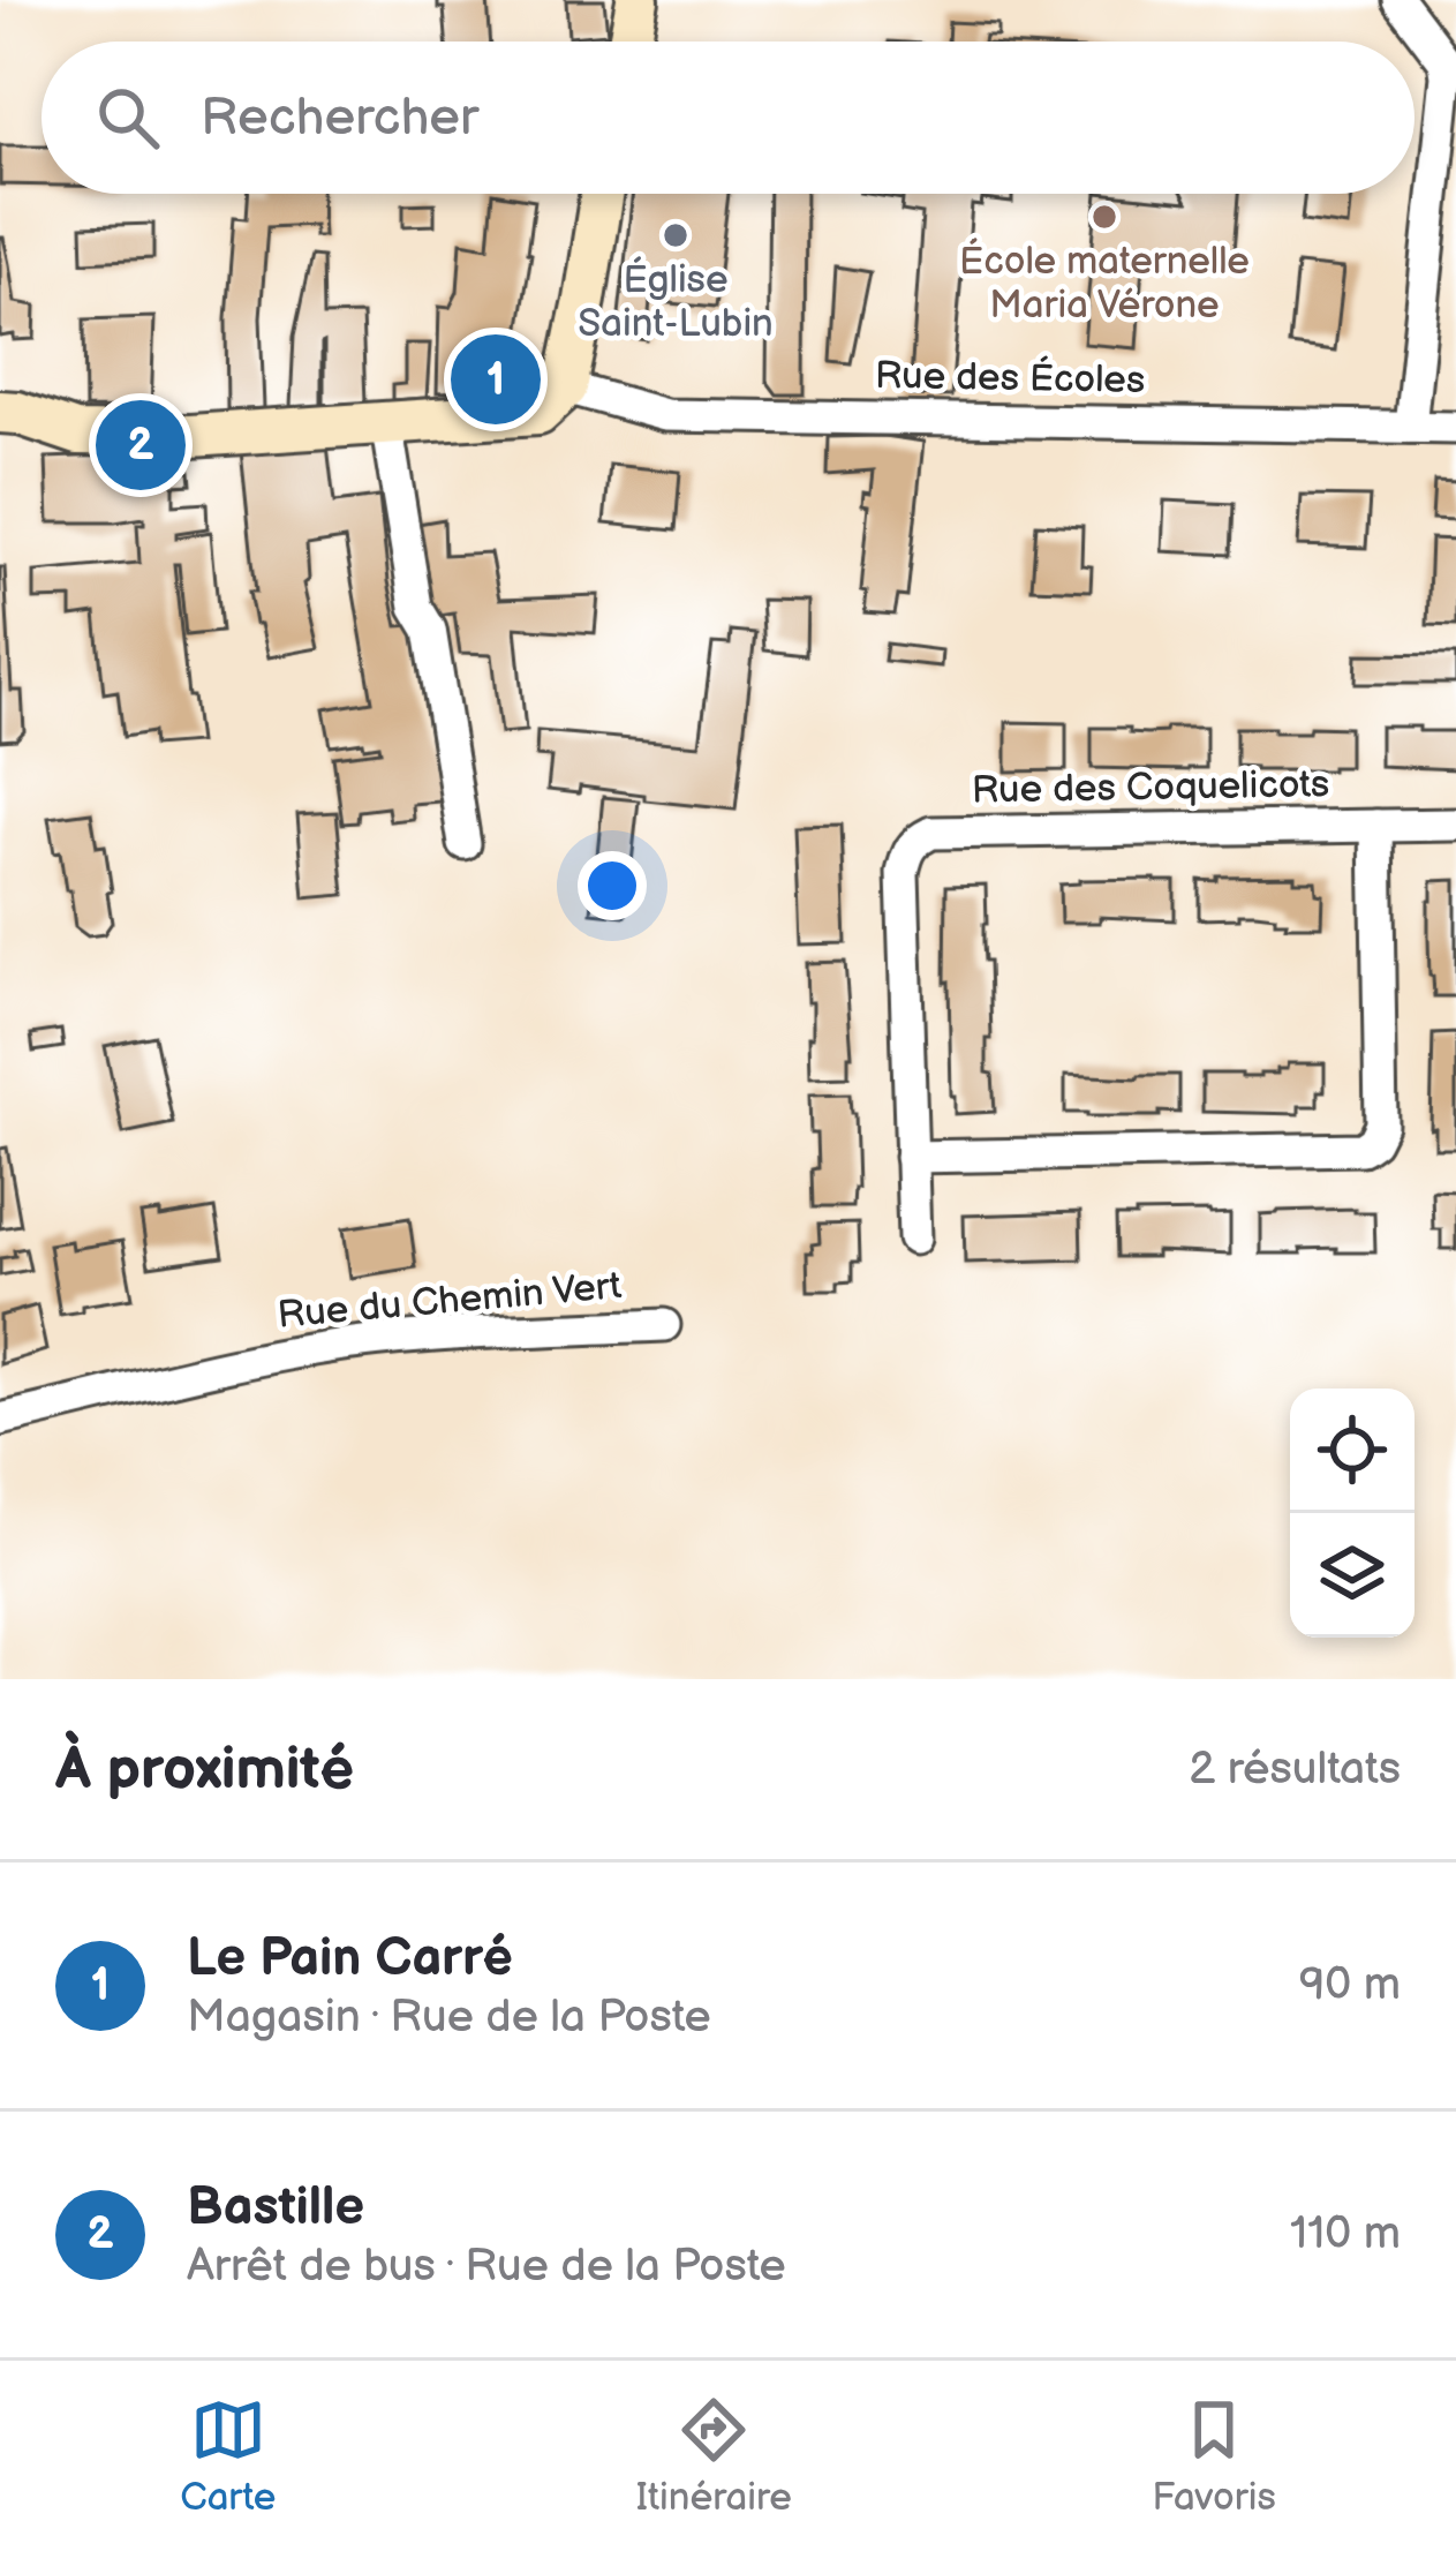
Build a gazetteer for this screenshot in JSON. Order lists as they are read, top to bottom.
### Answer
{
  "streets": {
    "street": ["Rue des Écoles", "Rue des Coquelicots", "Rue du Chemin Vert"]
  },
  "places": ["École maternelle Maria Vérone", "Église Saint-Lubin"],
  "page": {
    "search": "Rechercher",
    "pins": ["1", "2"],
    "heading": ["À proximité", "2 résultats"],
    "list": [
      {
        "mark": "1",
        "name": "Le Pain Carré",
        "note": "Magasin · Rue de la Poste",
        "value": "90 m"
      },
      {
        "mark": "2",
        "name": "Bastille",
        "note": "Arrêt de bus · Rue de la Poste",
        "value": "110 m"
      }
    ],
    "nav": ["Carte", "Itinéraire", "Favoris"]
  }
}
